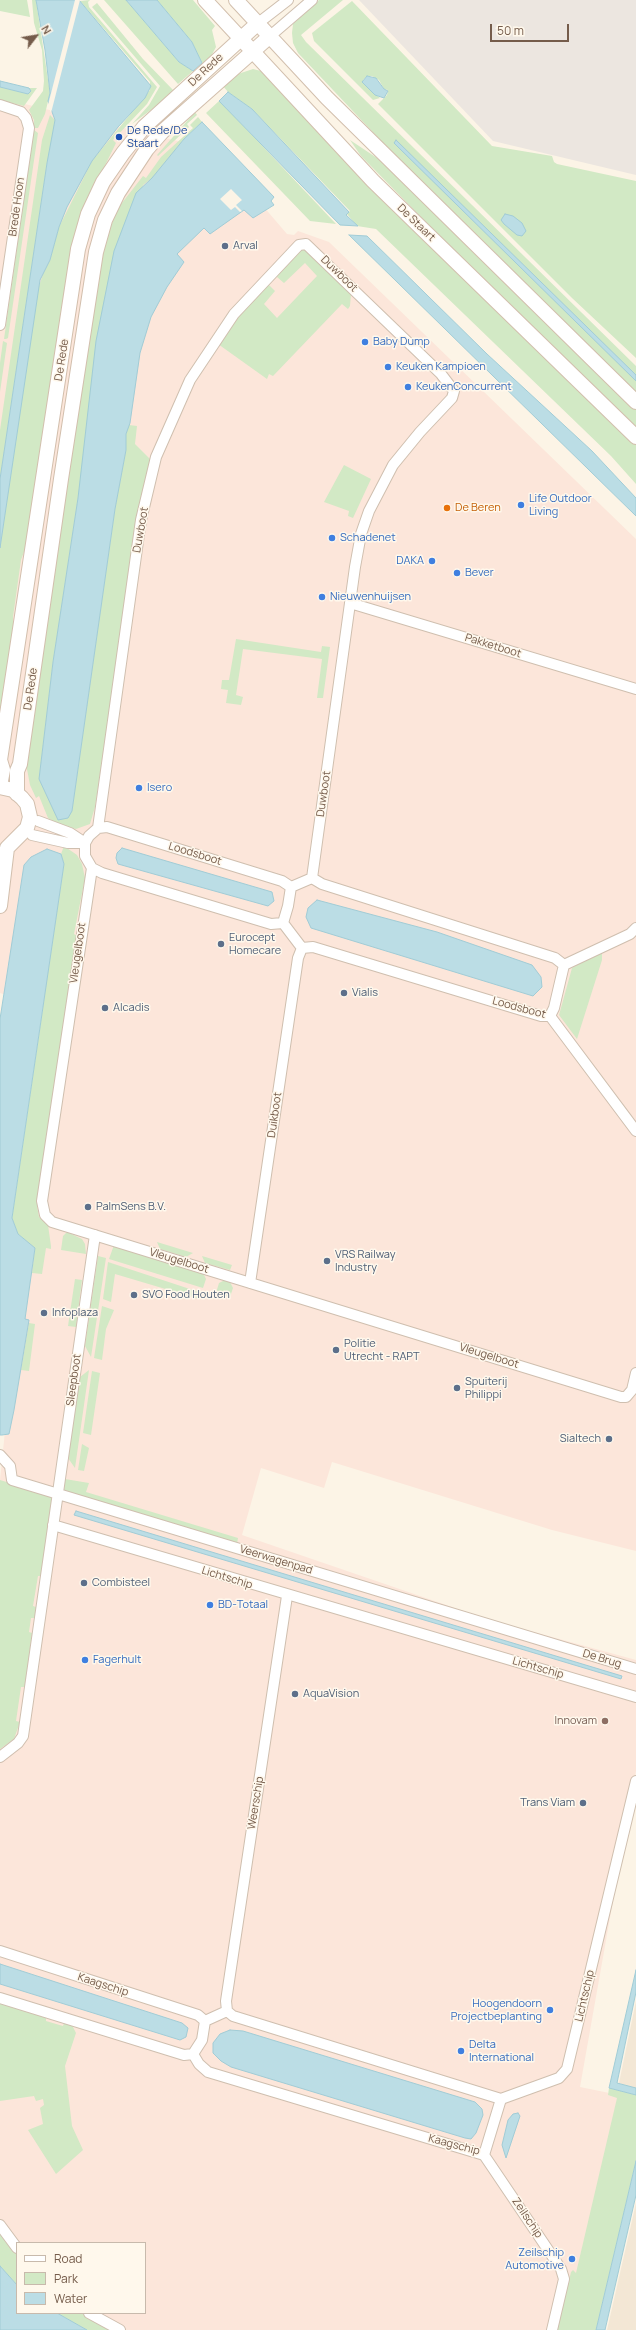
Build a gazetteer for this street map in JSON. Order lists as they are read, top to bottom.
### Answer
{
  "streets": {
    "main road": ["De Rede", "De Staart"],
    "street": [
      "Brede Hoon",
      "Duwboot",
      "Pakketboot",
      "Loodsboot",
      "Vleugelboot",
      "Duikboot",
      "Sleepboot",
      "Veerwagenpad",
      "Lichtschip",
      "De Brug",
      "Weerschip",
      "Kaagschip",
      "Zeilschip"
    ]
  },
  "crossings": [
    ["De Rede", "De Staart"],
    ["Duwboot", "Pakketboot"],
    ["Duwboot", "Loodsboot"],
    ["Loodsboot", "Duikboot"],
    ["Vleugelboot", "Duikboot"],
    ["Vleugelboot", "Sleepboot"],
    ["Sleepboot", "Veerwagenpad"],
    ["Sleepboot", "Lichtschip"],
    ["Veerwagenpad", "De Brug"],
    ["Lichtschip", "Weerschip"],
    ["Lichtschip", "Kaagschip"],
    ["Kaagschip", "Zeilschip"]
  ],
  "places": [
    "De Rede/De Staart",
    "Arval",
    "Baby Dump",
    "Keuken Kampioen",
    "KeukenConcurrent",
    "Life Outdoor Living",
    "De Beren",
    "Schadenet",
    "DAKA",
    "Bever",
    "Nieuwenhuijsen",
    "Isero",
    "Eurocept Homecare",
    "Vialis",
    "Alcadis",
    "PalmSens B.V.",
    "VRS Railway Industry",
    "SVO Food Houten",
    "Infoplaza",
    "Politie Utrecht - RAPT",
    "Spuiterij Philippi",
    "Sialtech",
    "Combisteel",
    "BD-Totaal",
    "Fagerhult",
    "AquaVision",
    "Innovam",
    "Trans Viam",
    "Hoogendoorn Projectbeplanting",
    "Delta International",
    "Zeilschip Automotive"
  ],
  "legend": ["Road", "Park", "Water"],
  "scale_bar": "50 m",
  "north": "top right"
}
